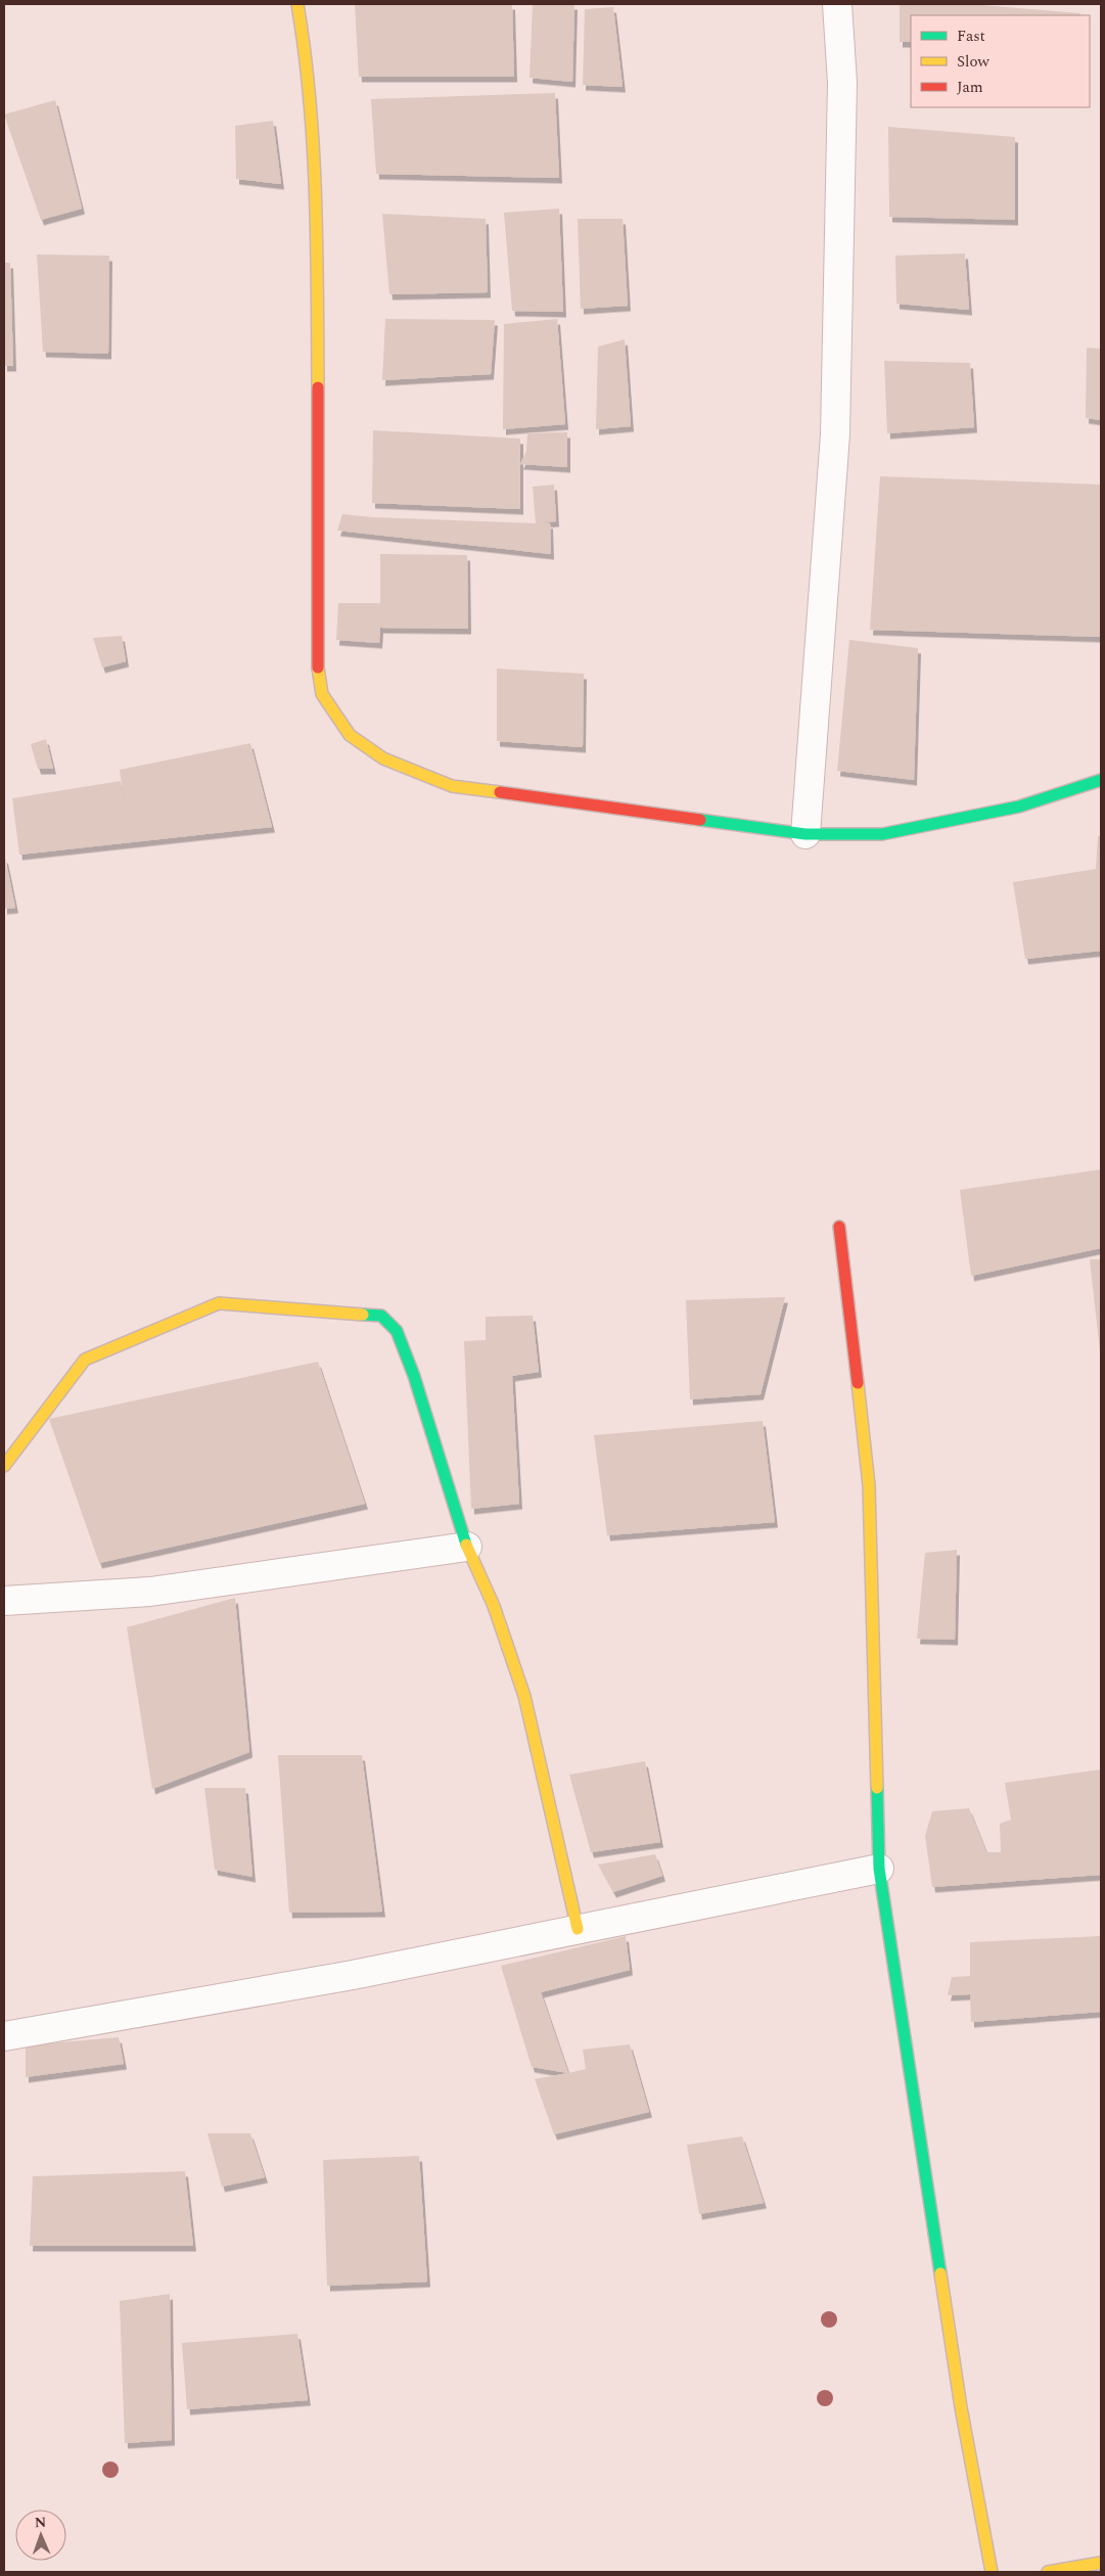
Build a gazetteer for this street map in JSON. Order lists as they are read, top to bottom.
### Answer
{
  "legend": ["Fast", "Slow", "Jam"],
  "north": "top"
}
